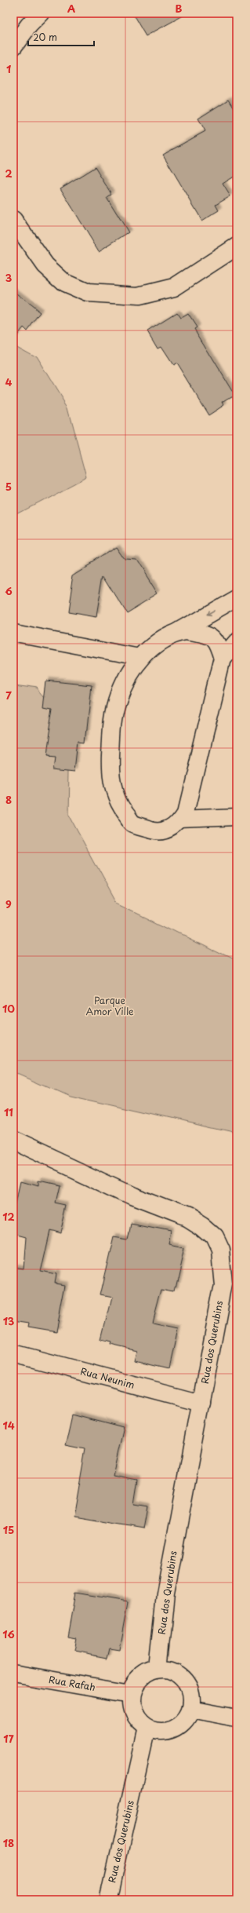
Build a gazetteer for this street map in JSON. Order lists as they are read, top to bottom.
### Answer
{
  "streets": {
    "street": ["Rua dos Querubins", "Rua Neunim", "Rua Rafah"]
  },
  "crossings": [
    ["Rua dos Querubins", "Rua Neunim"],
    ["Rua dos Querubins", "Rua Rafah"]
  ],
  "parks": ["Parque Amor Ville"],
  "scale_bar": "20 m",
  "grid": {
    "columns": ["A", "B"],
    "rows": [
      "1",
      "2",
      "3",
      "4",
      "5",
      "6",
      "7",
      "8",
      "9",
      "10",
      "11",
      "12",
      "13",
      "14",
      "15",
      "16",
      "17",
      "18"
    ]
  }
}
